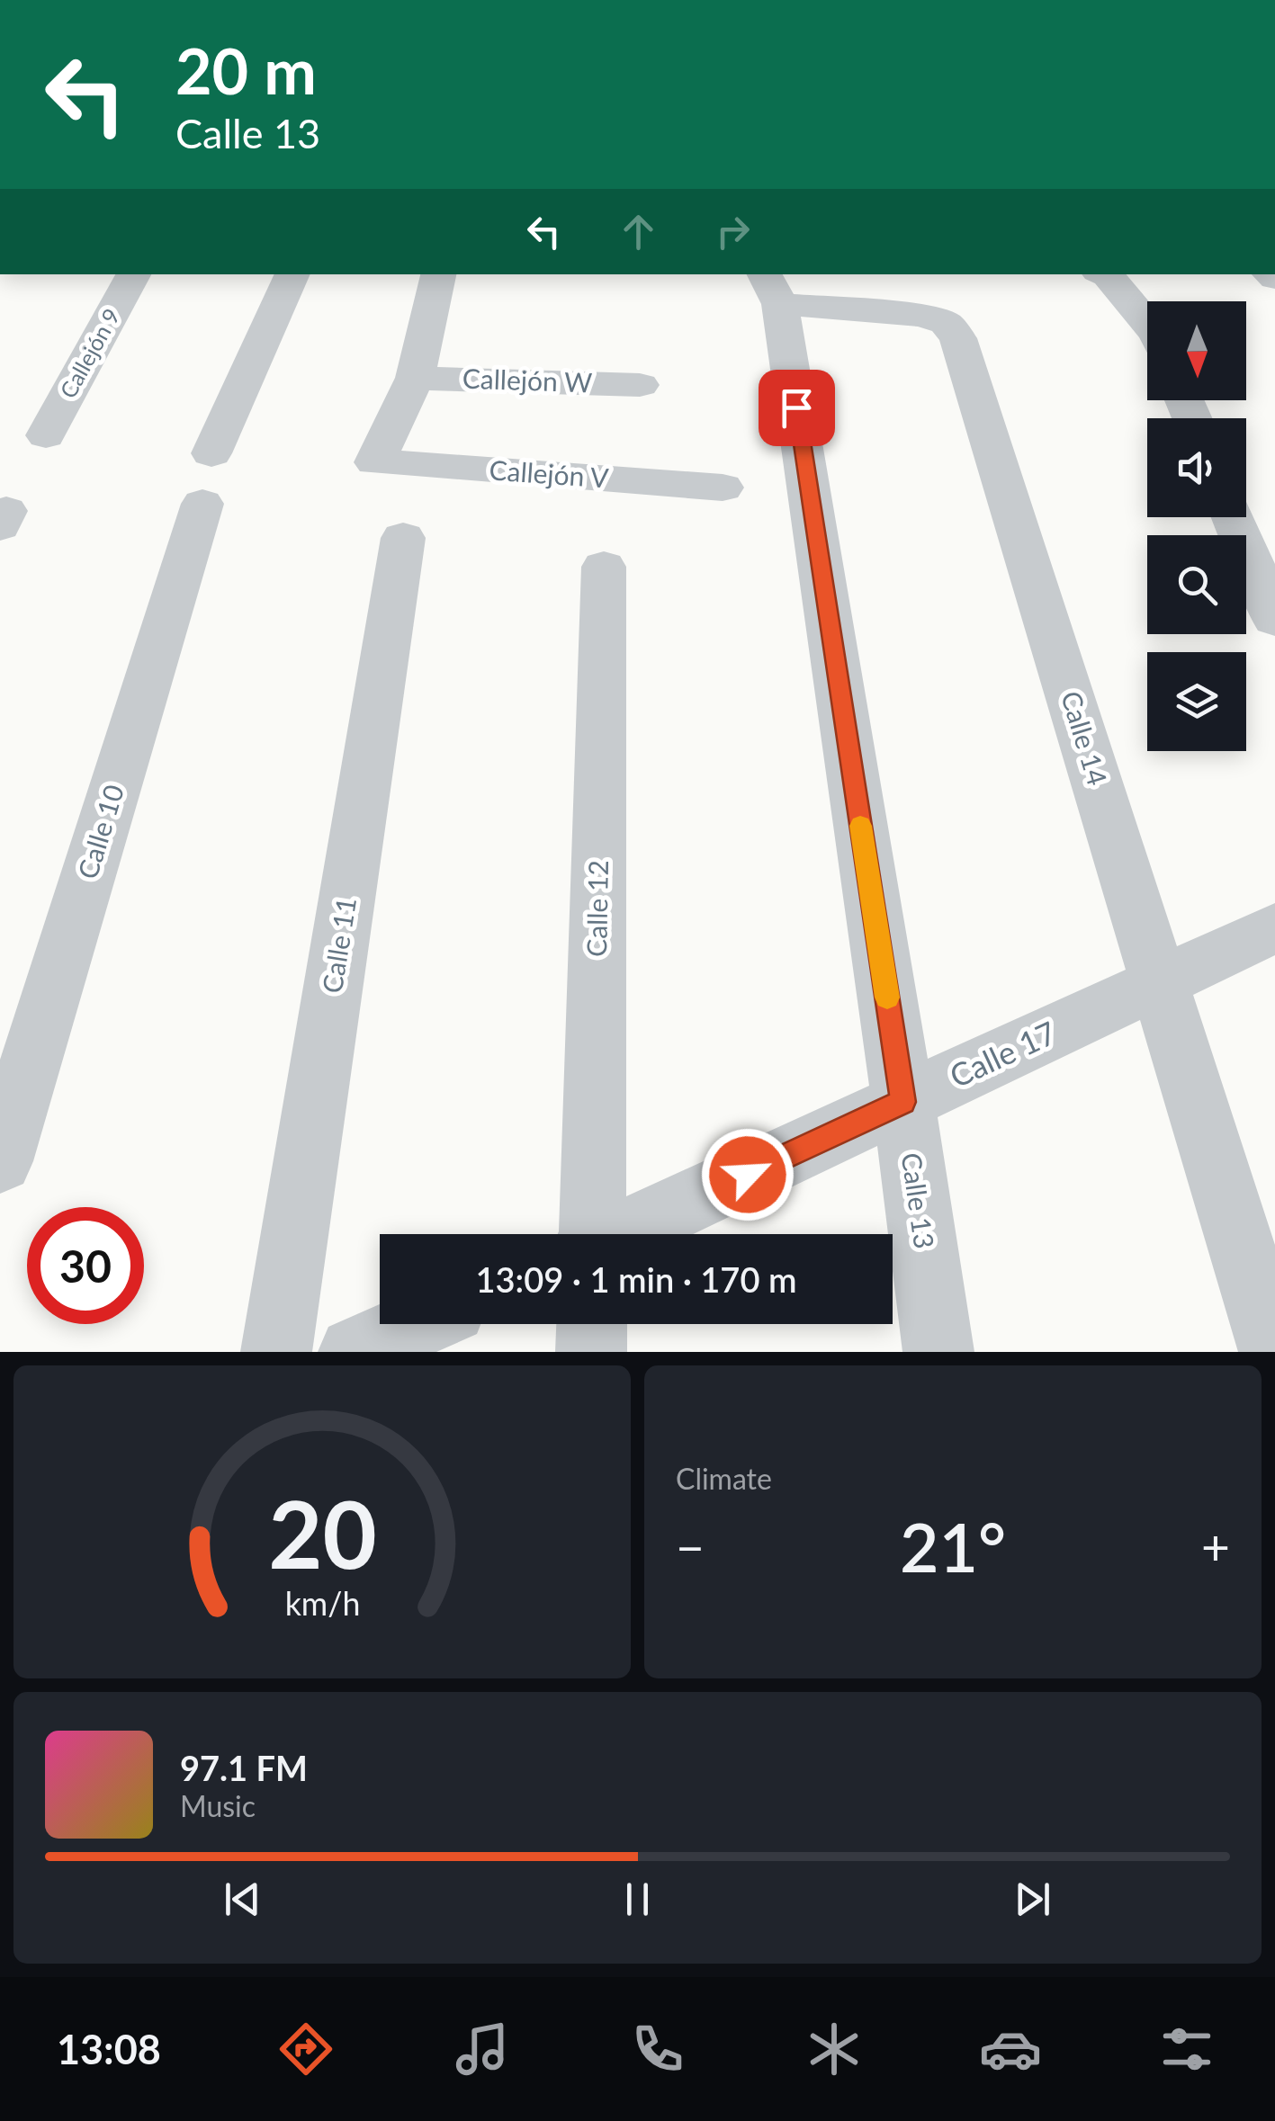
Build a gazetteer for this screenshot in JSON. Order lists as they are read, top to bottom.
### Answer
{
  "streets": {
    "street": [
      "Callejón 9",
      "Callejón W",
      "Callejón V",
      "Calle 14",
      "Calle 10",
      "Calle 12",
      "Calle 11",
      "Calle 17",
      "Calle 13"
    ]
  },
  "crossings": [
    ["Callejón W", "Callejón V"],
    ["Calle 14", "Calle 17"],
    ["Calle 14", "Calle 13"],
    ["Calle 17", "Calle 13"]
  ],
  "north": "bottom",
  "page": {
    "turn": ["20 m", "Calle 13"],
    "limit": "30",
    "trip": "13:09 · 1 min · 170 m",
    "tile": "Climate",
    "heat": ["−", "21°", "+"],
    "song": ["97.1 FM", "Music"],
    "tabs": "13:08",
    "gauge": ["20", "km/h"]
  }
}
